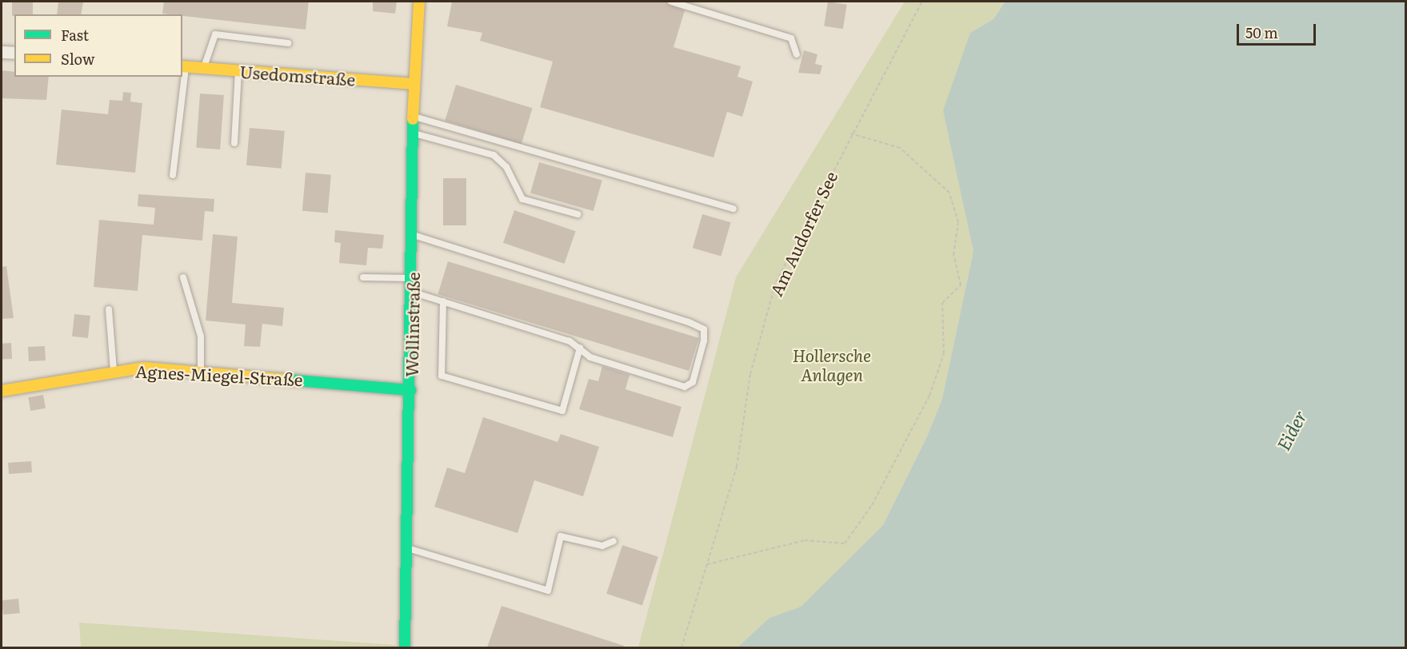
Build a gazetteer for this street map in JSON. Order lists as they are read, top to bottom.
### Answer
{
  "streets": {
    "street": ["Usedomstraße", "Wollinstraße", "Agnes-Miegel-Straße"],
    "path": ["Am Audorfer See"]
  },
  "crossings": [
    ["Usedomstraße", "Wollinstraße"],
    ["Wollinstraße", "Agnes-Miegel-Straße"]
  ],
  "water": ["Eider"],
  "parks": ["Hollersche Anlagen"],
  "legend": ["Fast", "Slow"],
  "scale_bar": "50 m"
}
